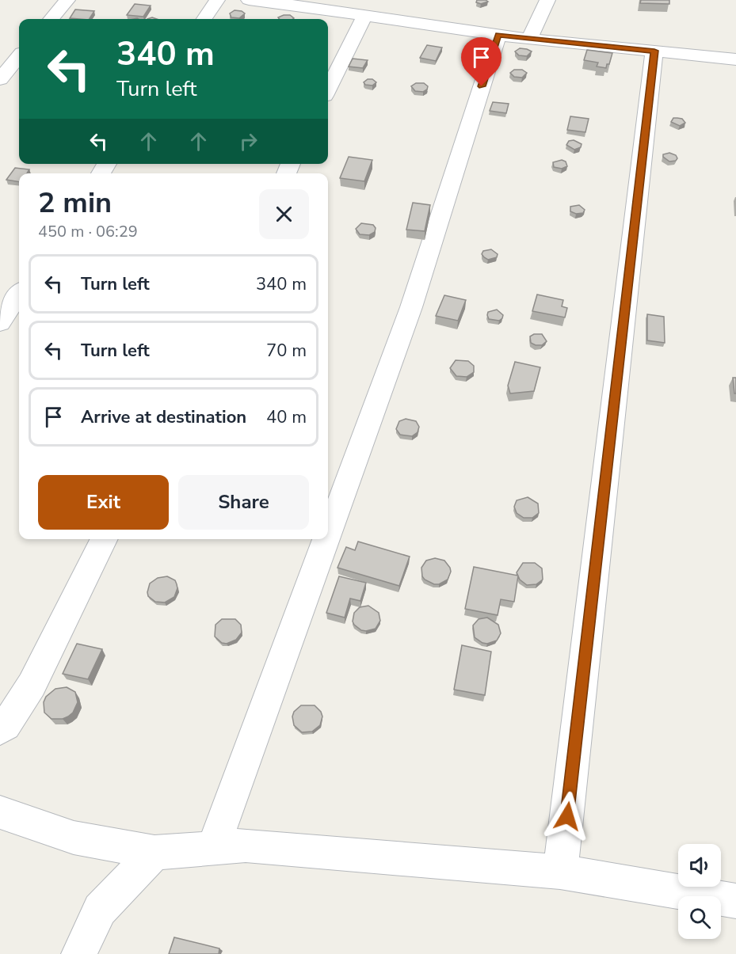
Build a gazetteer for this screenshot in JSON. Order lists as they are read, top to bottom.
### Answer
{
  "page": {
    "turn": ["340 m", "Turn left"],
    "heading": ["2 min", "450 m · 06:29"],
    "list": [
      {
        "name": "Turn left",
        "value": "340 m"
      },
      {
        "name": "Turn left",
        "value": "70 m"
      },
      {
        "name": "Arrive at destination",
        "value": "40 m"
      }
    ],
    "buttons": ["Exit", "Share"]
  }
}
